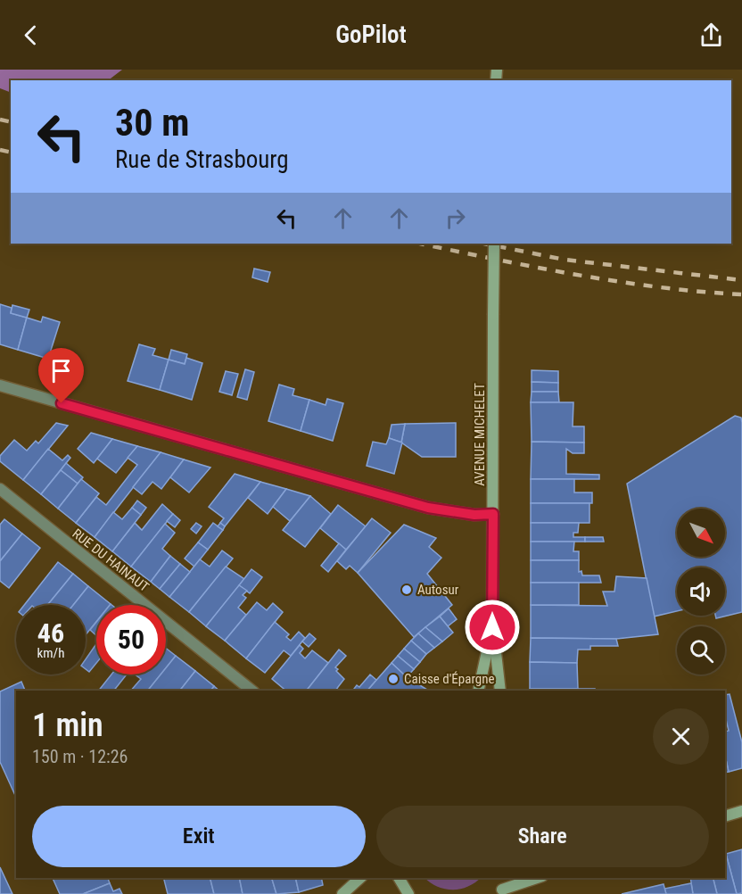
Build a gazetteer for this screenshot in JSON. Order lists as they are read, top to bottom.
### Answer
{
  "streets": {
    "main road": ["AVENUE MICHELET"],
    "street": ["RUE DU HAINAUT"]
  },
  "places": ["Autosur", "Caisse d'Épargne"],
  "north": "bottom right",
  "page": {
    "header": "GoPilot",
    "turn": ["30 m", "Rue de Strasbourg"],
    "speed": "46 km/h",
    "limit": "50",
    "heading": ["1 min", "150 m · 12:26"],
    "buttons": ["Exit", "Share"]
  }
}
